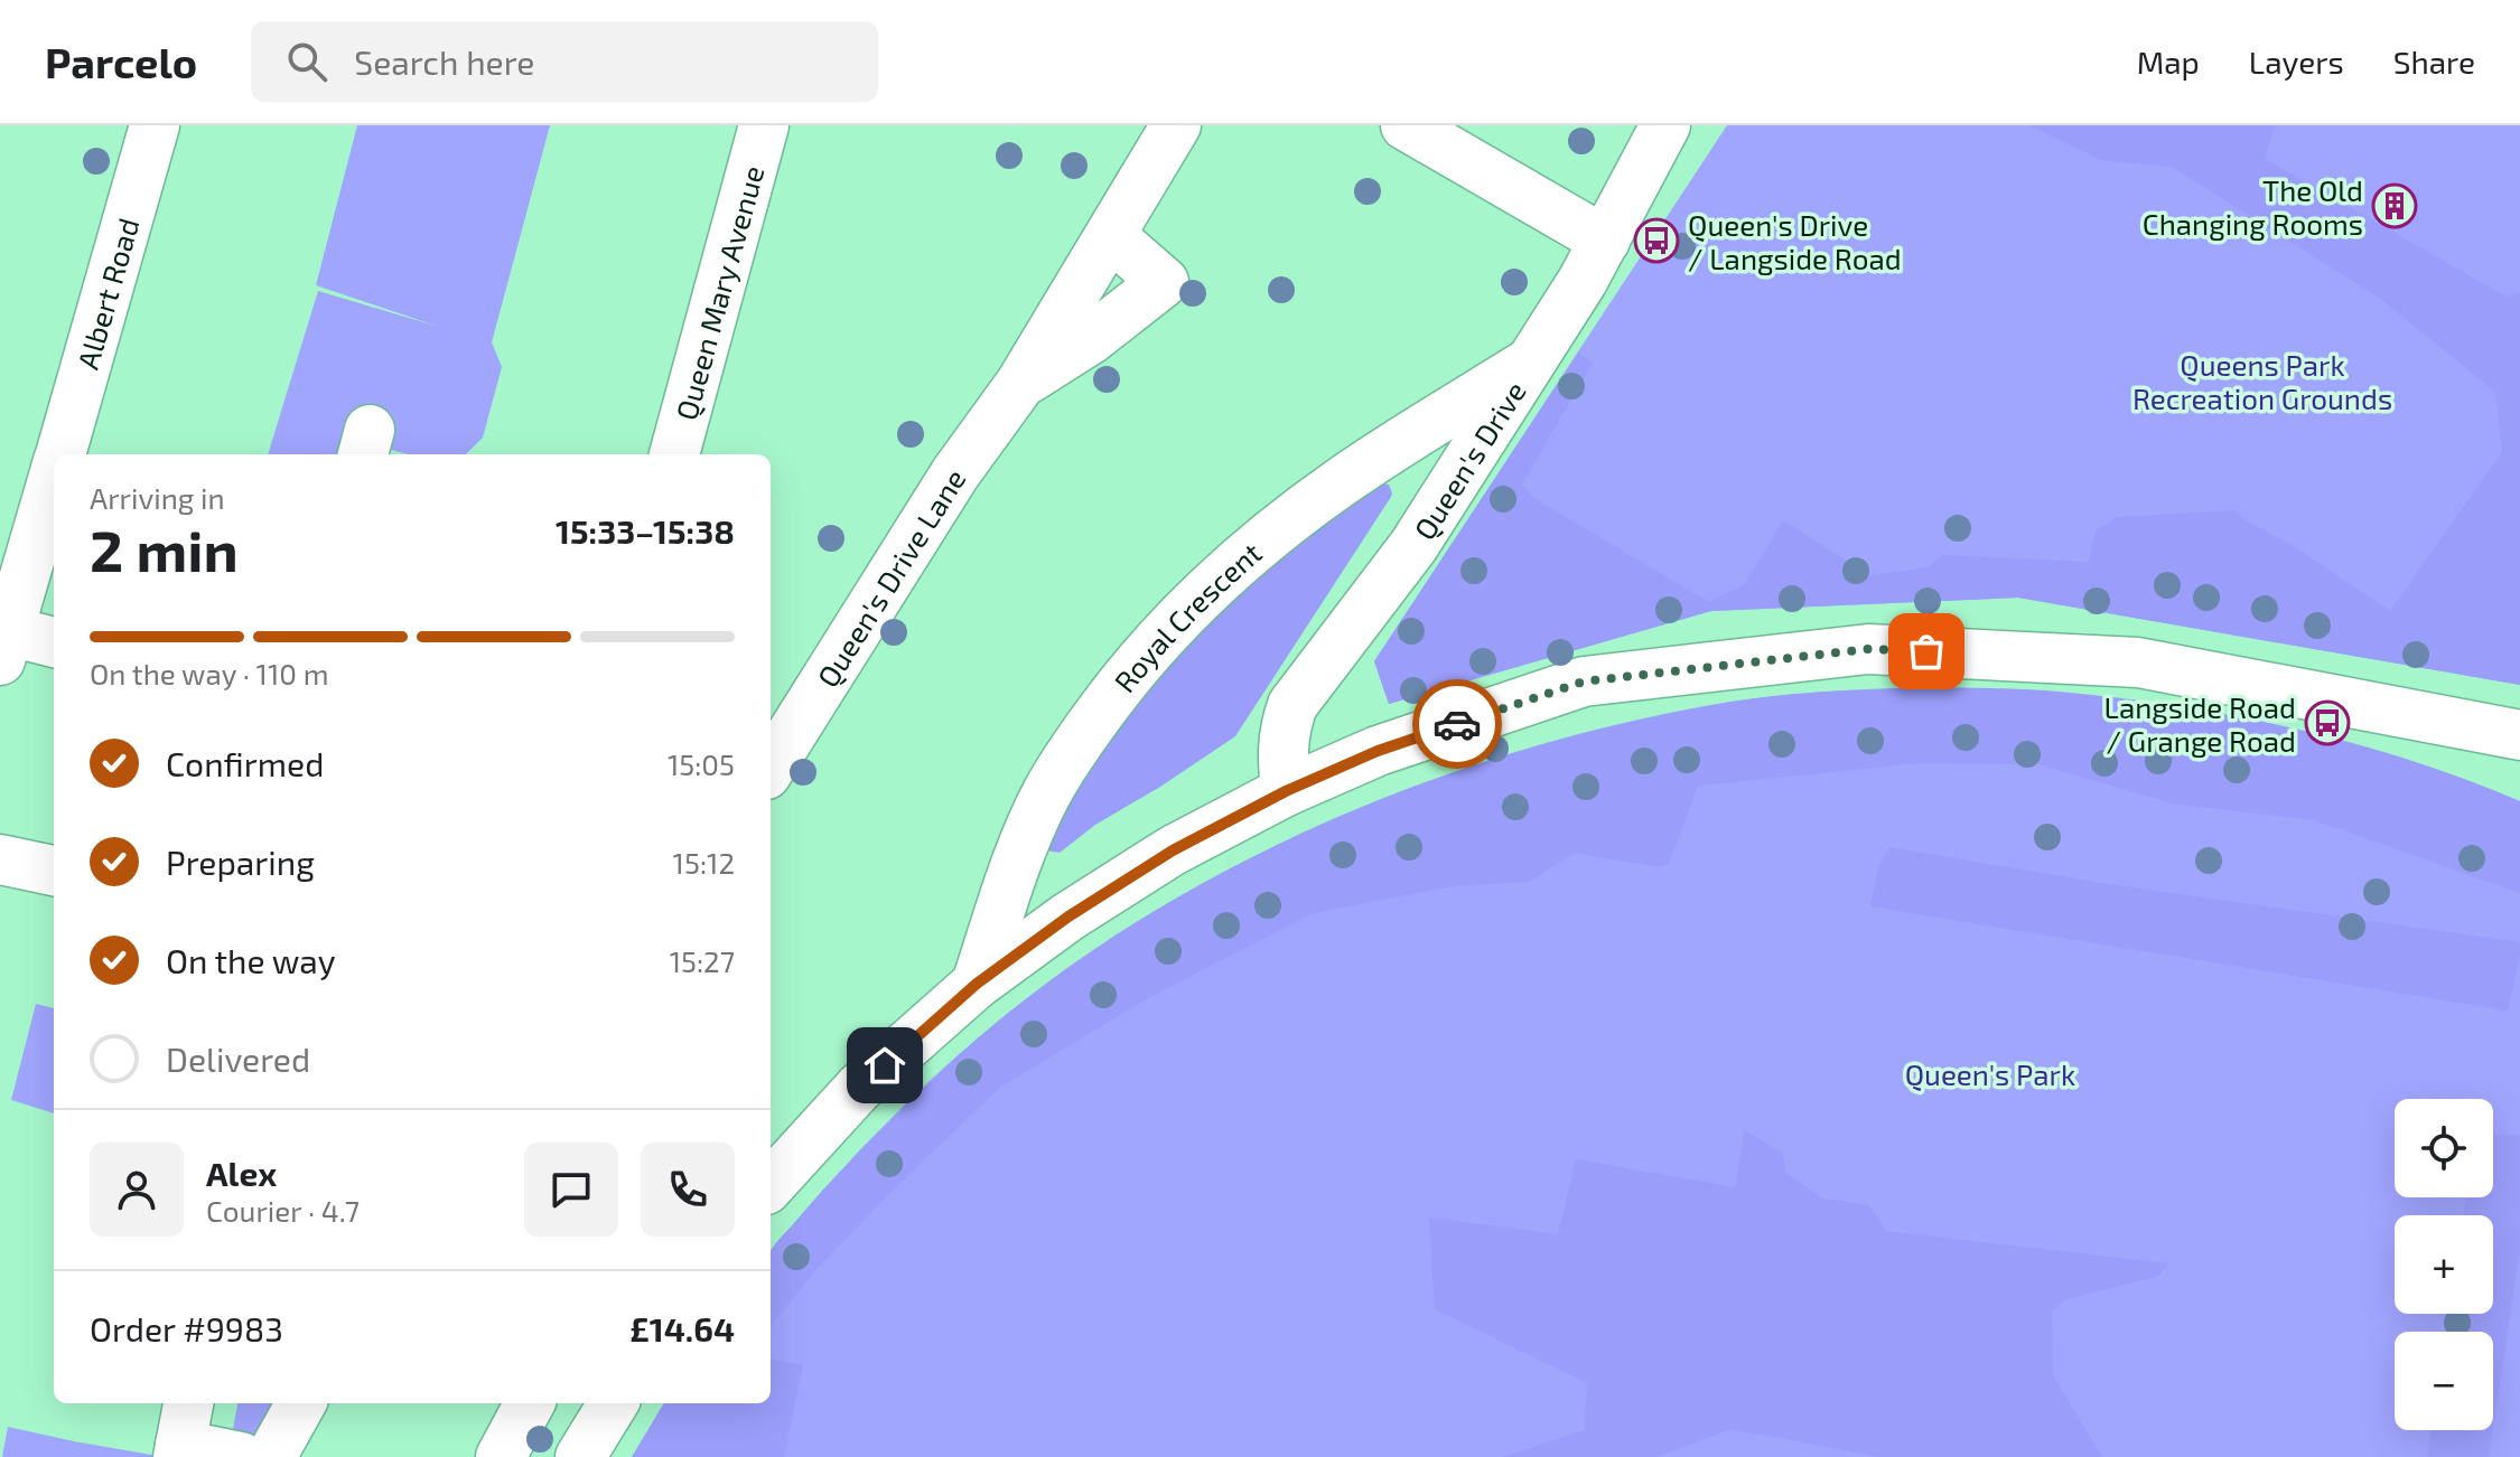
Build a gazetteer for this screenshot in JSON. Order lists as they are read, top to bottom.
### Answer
{
  "streets": {
    "street": [
      "Albert Road",
      "Queen Mary Avenue",
      "Queen's Drive",
      "Queen's Drive Lane",
      "Royal Crescent"
    ]
  },
  "crossings": [
    ["Queen's Drive", "Royal Crescent"]
  ],
  "parks": ["Queens Park Recreation Grounds", "Queen's Park"],
  "places": {
    "building": ["The Old Changing Rooms"],
    "bus stop": ["Queen's Drive / Langside Road", "Langside Road / Grange Road"]
  },
  "page": {
    "header": "Parcelo",
    "search": "Search here",
    "nav": ["Map", "Layers", "Share"],
    "heading": ["2 min", "Arriving in", "15:33–15:38"],
    "panel": [
      "Alex",
      "Courier · 4.7",
      "Order #9983",
      "£14.64"
    ],
    "bar": "On the way · 110 m",
    "list": [
      ["Confirmed", "15:05"],
      ["Preparing", "15:12"],
      ["On the way", "15:27"],
      "Delivered"
    ],
    "map_buttons": ["+", "−"]
  }
}
